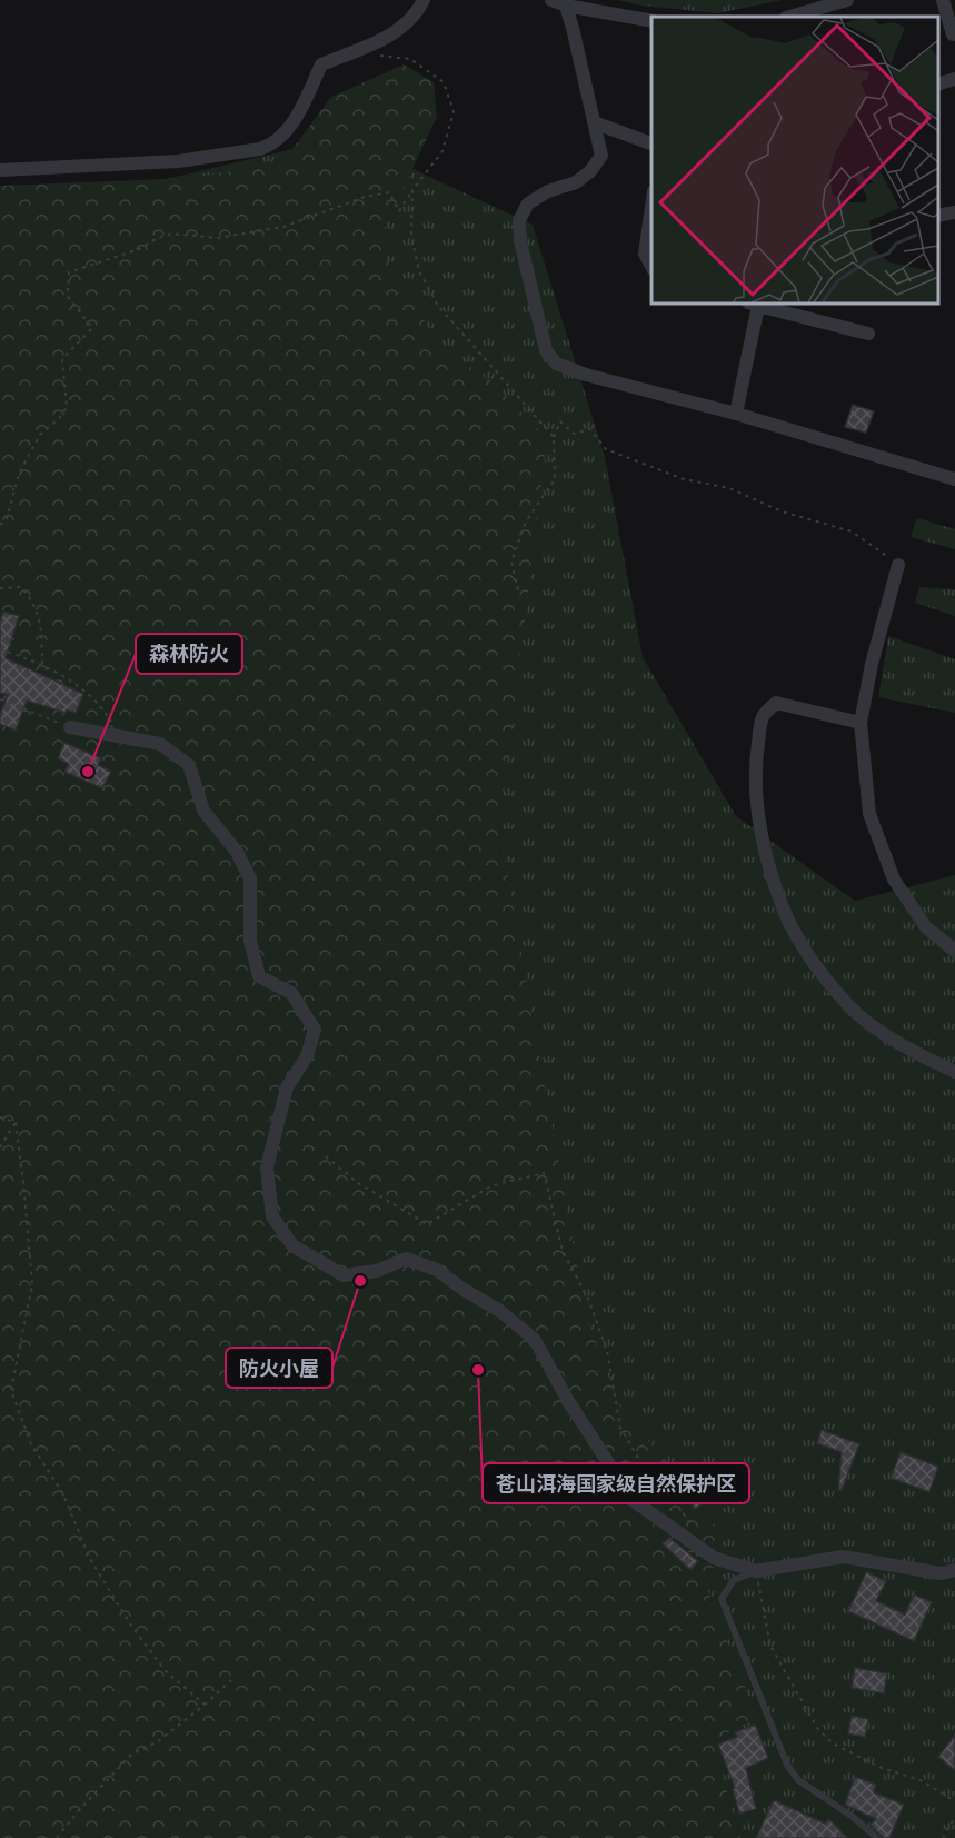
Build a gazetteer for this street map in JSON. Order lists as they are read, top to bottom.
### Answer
{
  "places": ["森林防火", "防火小屋", "苍山洱海国家级自然保护区"]
}
